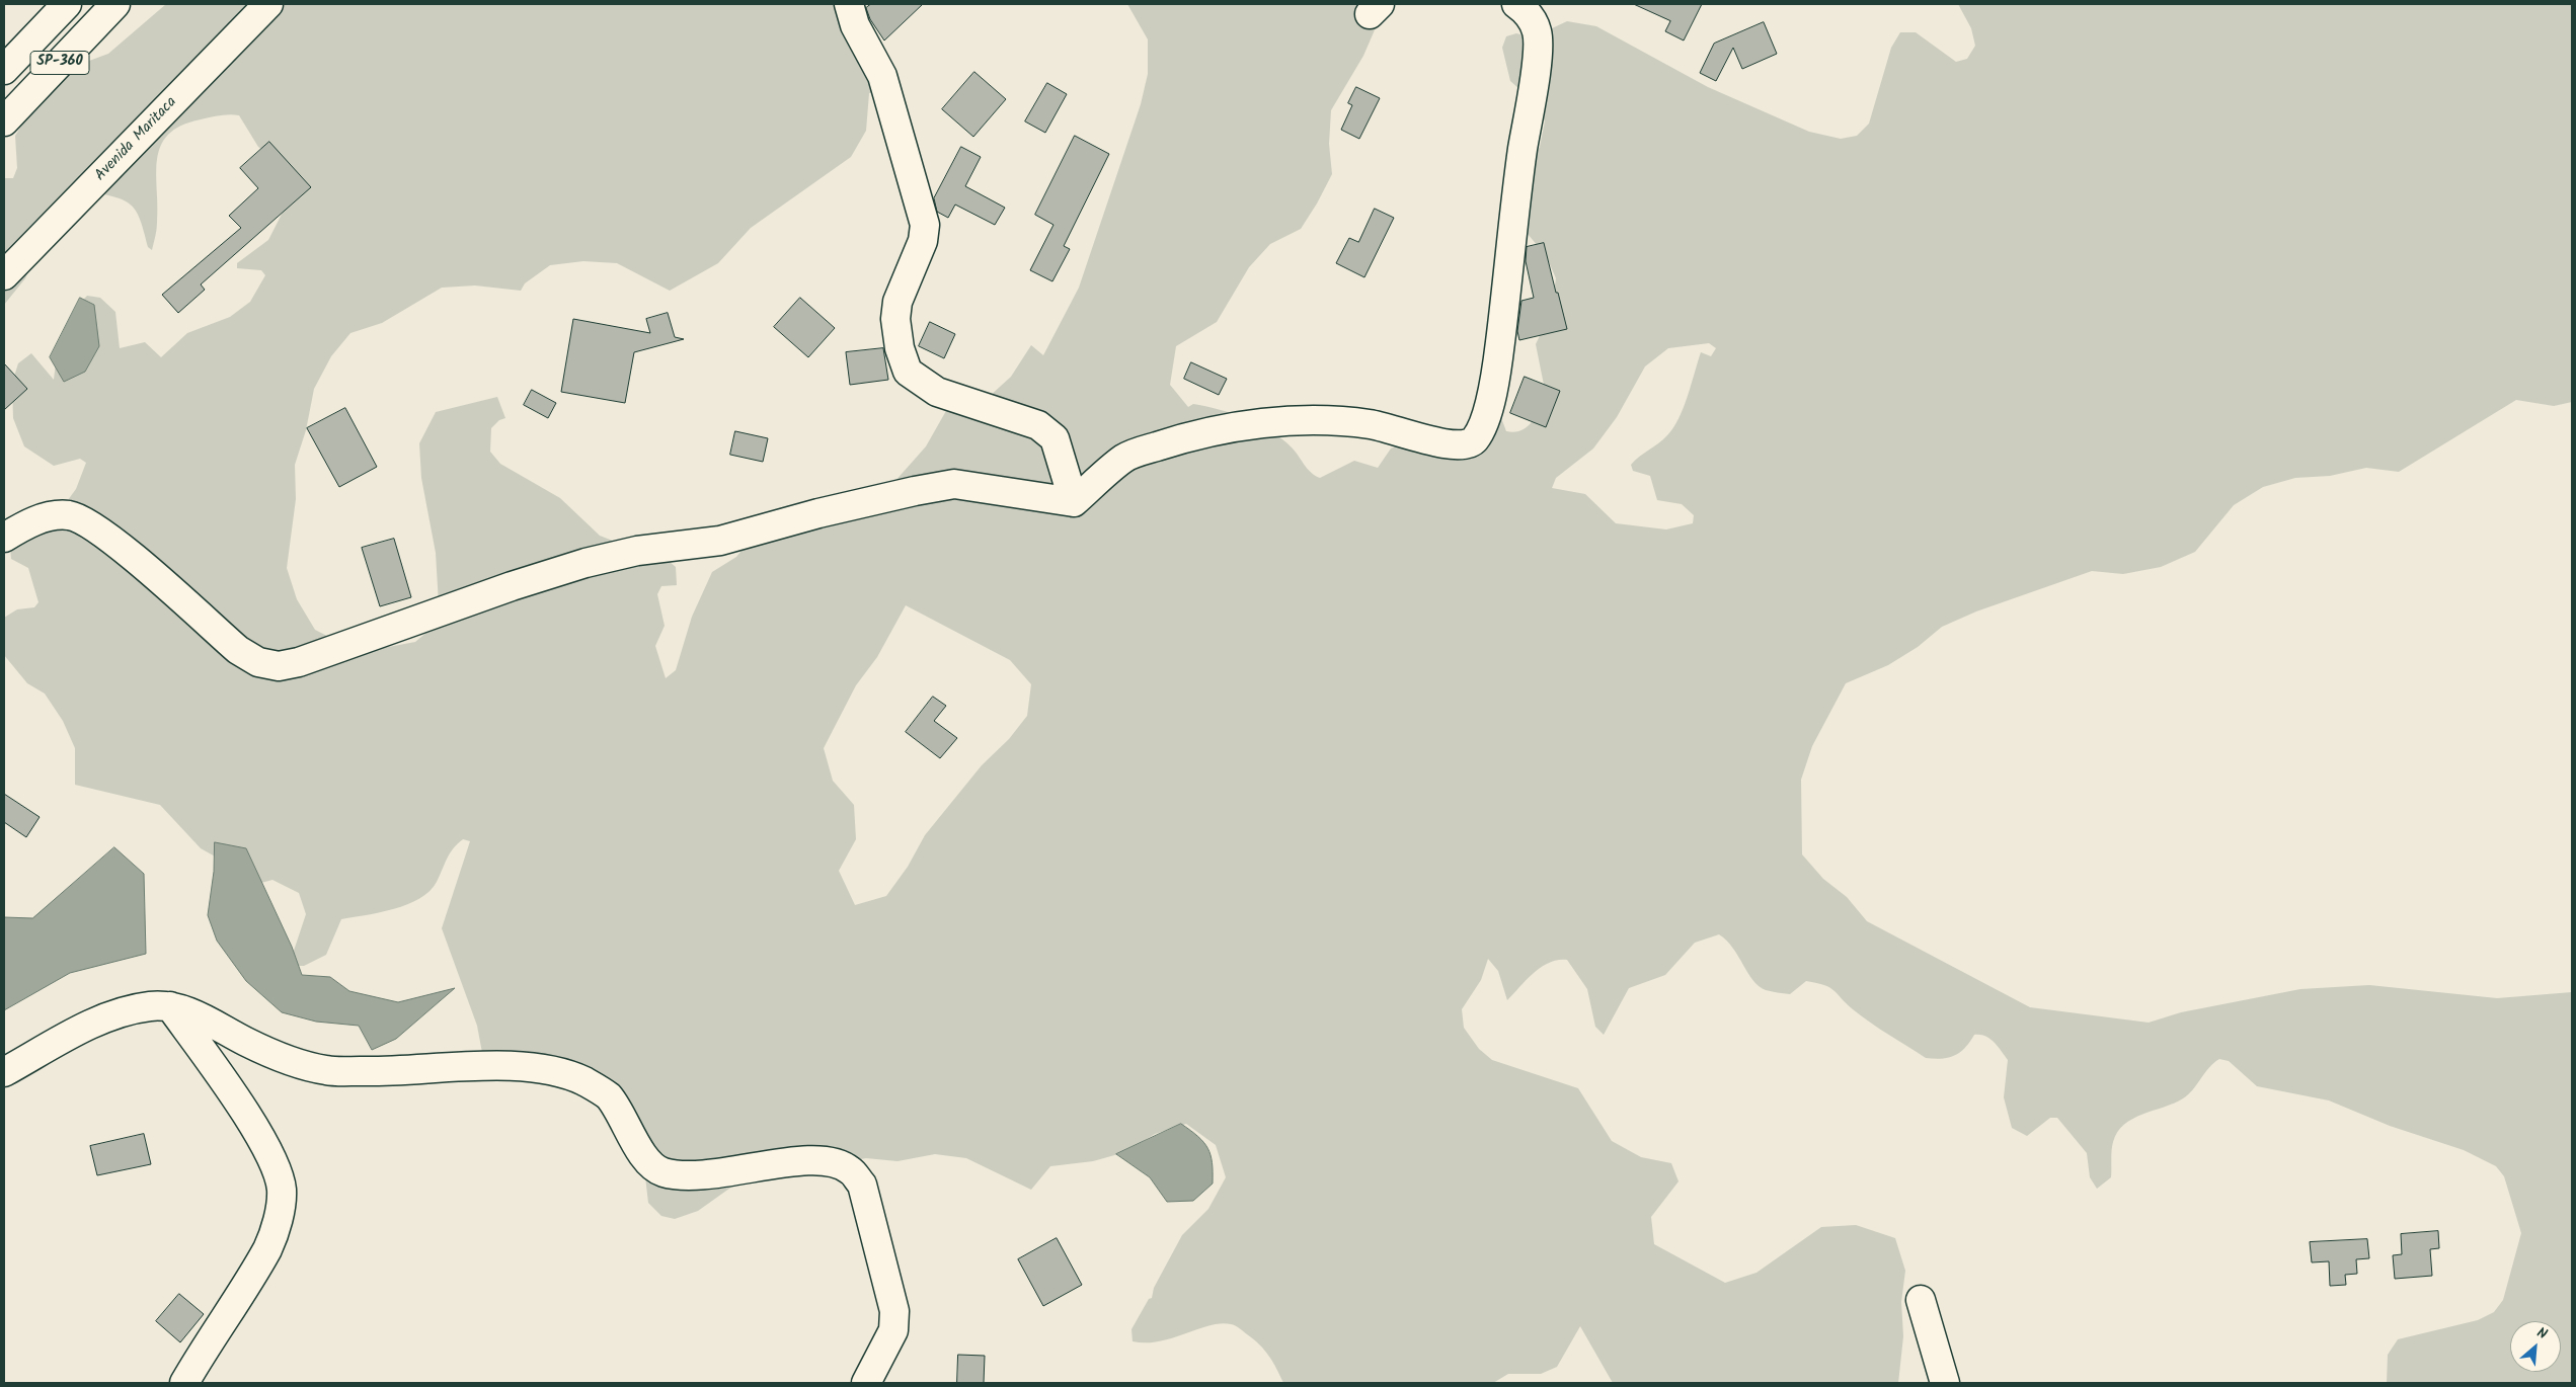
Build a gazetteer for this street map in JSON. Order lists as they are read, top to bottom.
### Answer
{
  "streets": {
    "main road": ["SP-360", "Avenida Maritaca"]
  },
  "north": "top right"
}
